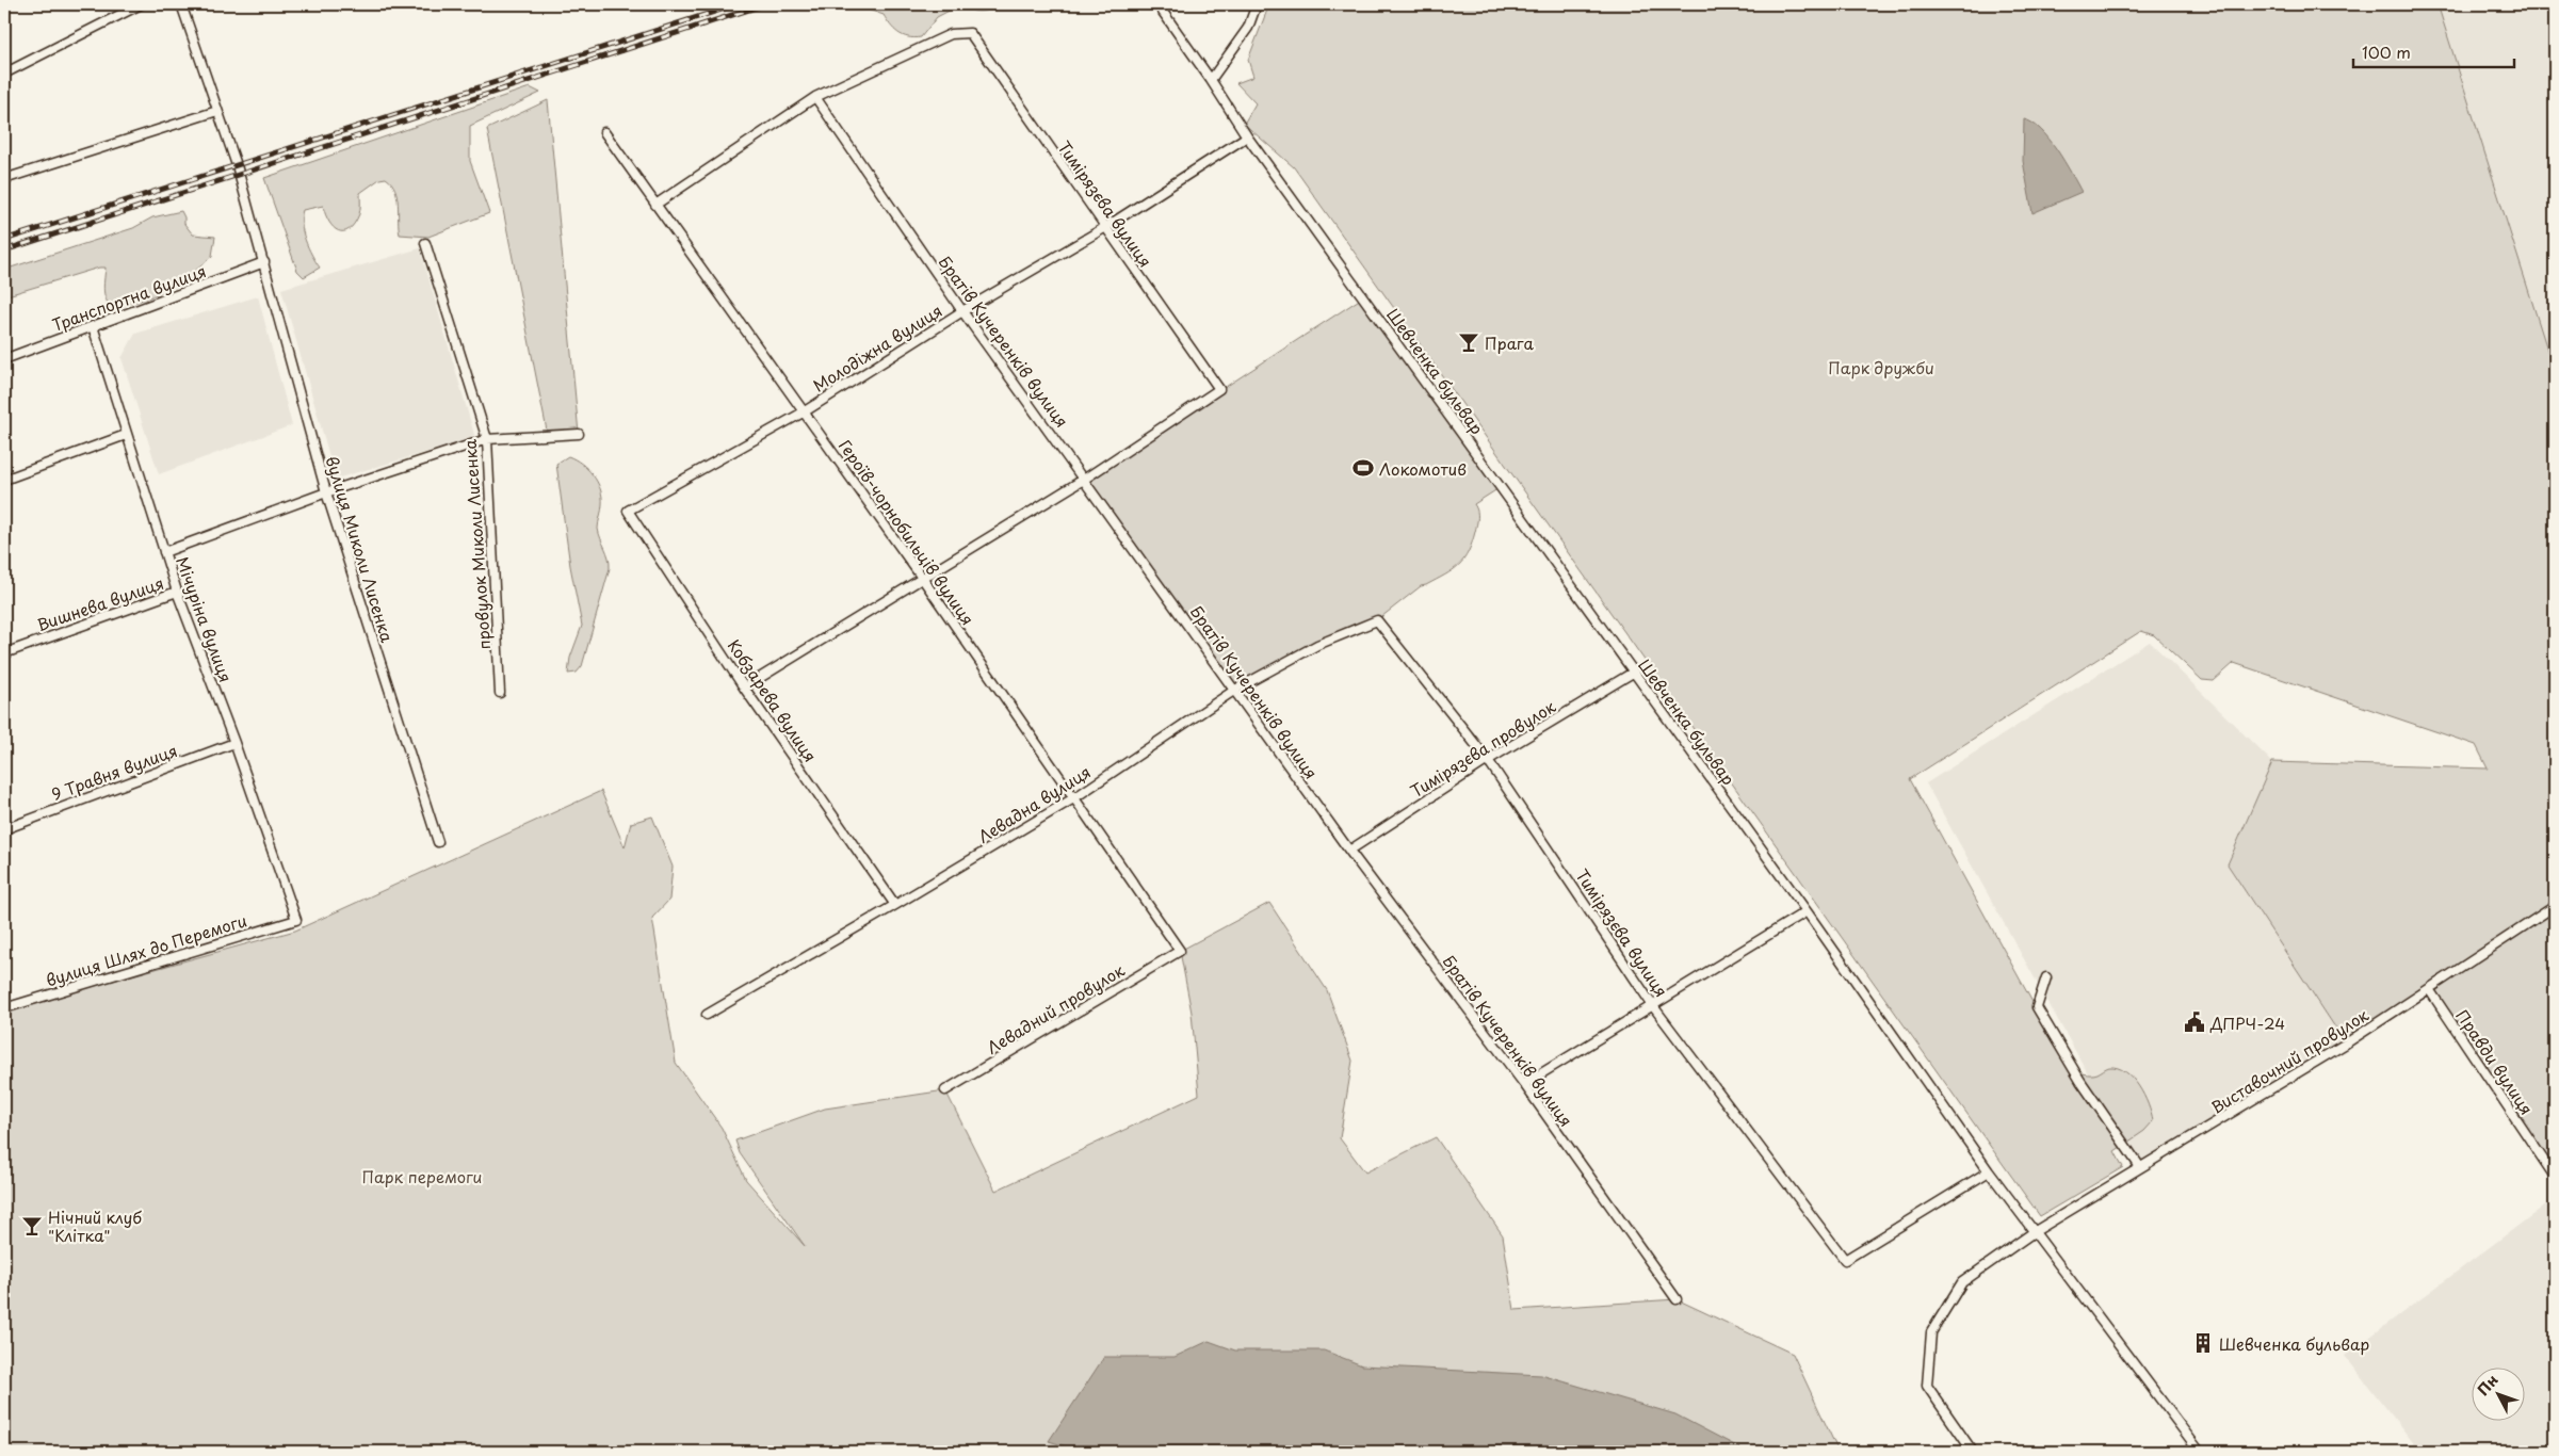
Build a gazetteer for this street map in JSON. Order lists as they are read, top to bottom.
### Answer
{
  "streets": {
    "street": [
      "Тимірязєва вулиця",
      "Транспортна вулиця",
      "Братів Кучеренків вулиця",
      "Молодіжна вулиця",
      "Шевченка бульвар",
      "Героїв-чорнобильців вулиця",
      "провулок Миколи Лисенка",
      "вулиця Миколи Лисенка",
      "Вишнева вулиця",
      "Мічуріна вулиця",
      "Кобзарева вулиця",
      "Тимірязєва провулок",
      "9 Травня вулиця",
      "Левадна вулиця",
      "вулиця Шлях до Перемоги",
      "Левадний провулок",
      "Виставочний провулок",
      "Правди вулиця"
    ]
  },
  "crossings": [
    ["Тимірязєва вулиця", "Братів Кучеренків вулиця"],
    ["Тимірязєва вулиця", "Молодіжна вулиця"],
    ["Тимірязєва вулиця", "Шевченка бульвар"],
    ["Тимірязєва вулиця", "Тимірязєва провулок"],
    ["Тимірязєва вулиця", "Левадна вулиця"],
    ["Транспортна вулиця", "вулиця Миколи Лисенка"],
    ["Транспортна вулиця", "Мічуріна вулиця"],
    ["Братів Кучеренків вулиця", "Молодіжна вулиця"],
    ["Братів Кучеренків вулиця", "Тимірязєва провулок"],
    ["Братів Кучеренків вулиця", "Левадна вулиця"],
    ["Молодіжна вулиця", "Шевченка бульвар"],
    ["Молодіжна вулиця", "Героїв-чорнобильців вулиця"],
    ["Молодіжна вулиця", "Кобзарева вулиця"],
    ["Шевченка бульвар", "Тимірязєва провулок"],
    ["Шевченка бульвар", "Виставочний провулок"],
    ["Героїв-чорнобильців вулиця", "Левадна вулиця"],
    ["Героїв-чорнобильців вулиця", "Левадний провулок"],
    ["Вишнева вулиця", "Мічуріна вулиця"],
    ["Мічуріна вулиця", "9 Травня вулиця"],
    ["Мічуріна вулиця", "вулиця Шлях до Перемоги"],
    ["Кобзарева вулиця", "Левадна вулиця"],
    ["Виставочний провулок", "Правди вулиця"]
  ],
  "parks": ["Парк дружби", "Парк перемоги"],
  "places": {
    "bar": ["Прага", "Нічний клуб \"Клітка\""],
    "sports": ["Локомотив"],
    "public building": ["ДПРЧ-24"],
    "building": ["Шевченка бульвар"]
  },
  "scale_bar": "100 m",
  "north": "top left"
}
